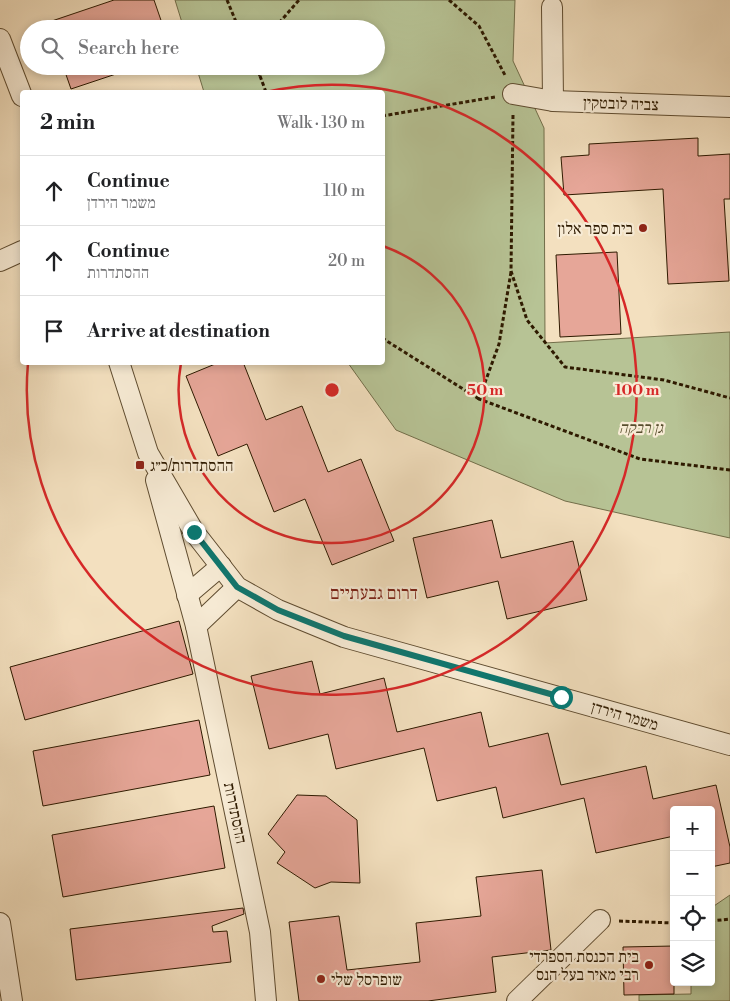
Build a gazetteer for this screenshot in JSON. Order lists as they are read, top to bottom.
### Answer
{
  "streets": {
    "street": ["צביה לובטקין", "משמר הירדן", "ההסתדרות"]
  },
  "crossings": [
    ["משמר הירדן", "ההסתדרות"]
  ],
  "districts": ["דרום גבעתיים"],
  "parks": ["גן רבקה"],
  "places": {
    "other": ["בית ספר אלון", "בית הכנסת הספרדי רבי מאיר בעל הנס", "שופרסל שלי"],
    "transit": ["ההסתדרות/כ״ג"]
  },
  "page": {
    "search": "Search here",
    "heading": ["2 min", "Walk · 130 m"],
    "list": [
      ["Continue", "משמר הירדן", "110 m"],
      ["Continue", "ההסתדרות", "20 m"],
      "Arrive at destination"
    ],
    "map_buttons": ["+", "−"]
  },
  "rings": ["50 m", "100 m"]
}
